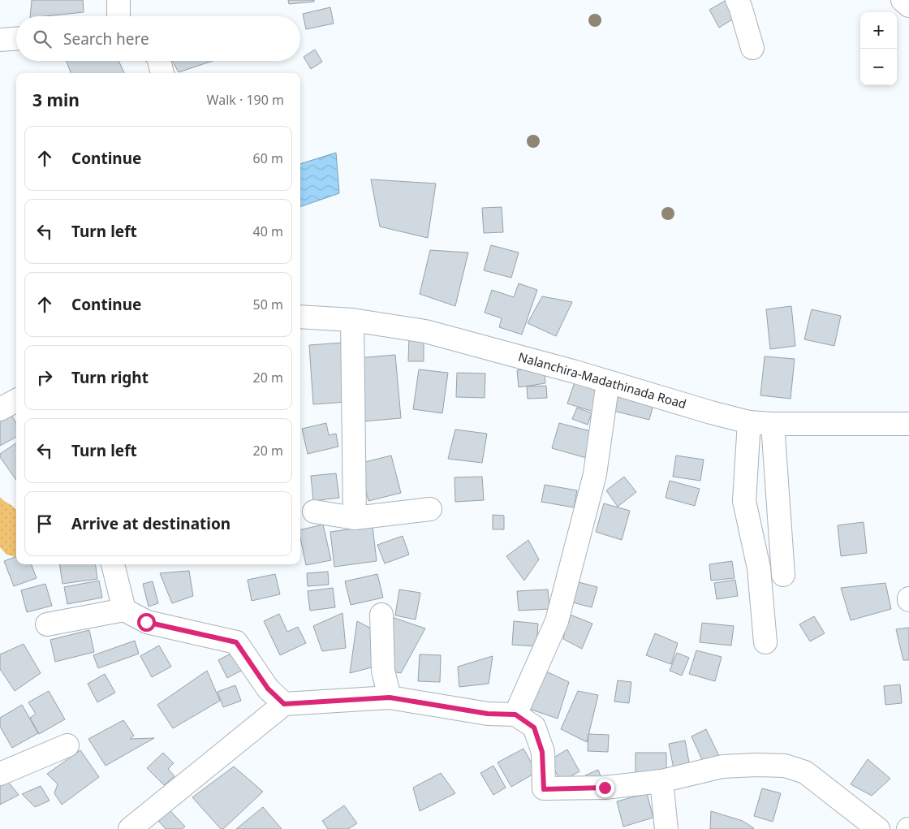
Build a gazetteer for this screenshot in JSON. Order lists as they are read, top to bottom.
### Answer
{
  "streets": {
    "street": ["Nalanchira-Madathinada Road"]
  },
  "page": {
    "map_buttons": ["+", "−"],
    "search": "Search here",
    "heading": ["3 min", "Walk · 190 m"],
    "list": [
      ["Continue", "60 m"],
      ["Turn left", "40 m"],
      ["Continue", "50 m"],
      ["Turn right", "20 m"],
      ["Turn left", "20 m"],
      "Arrive at destination"
    ]
  }
}
